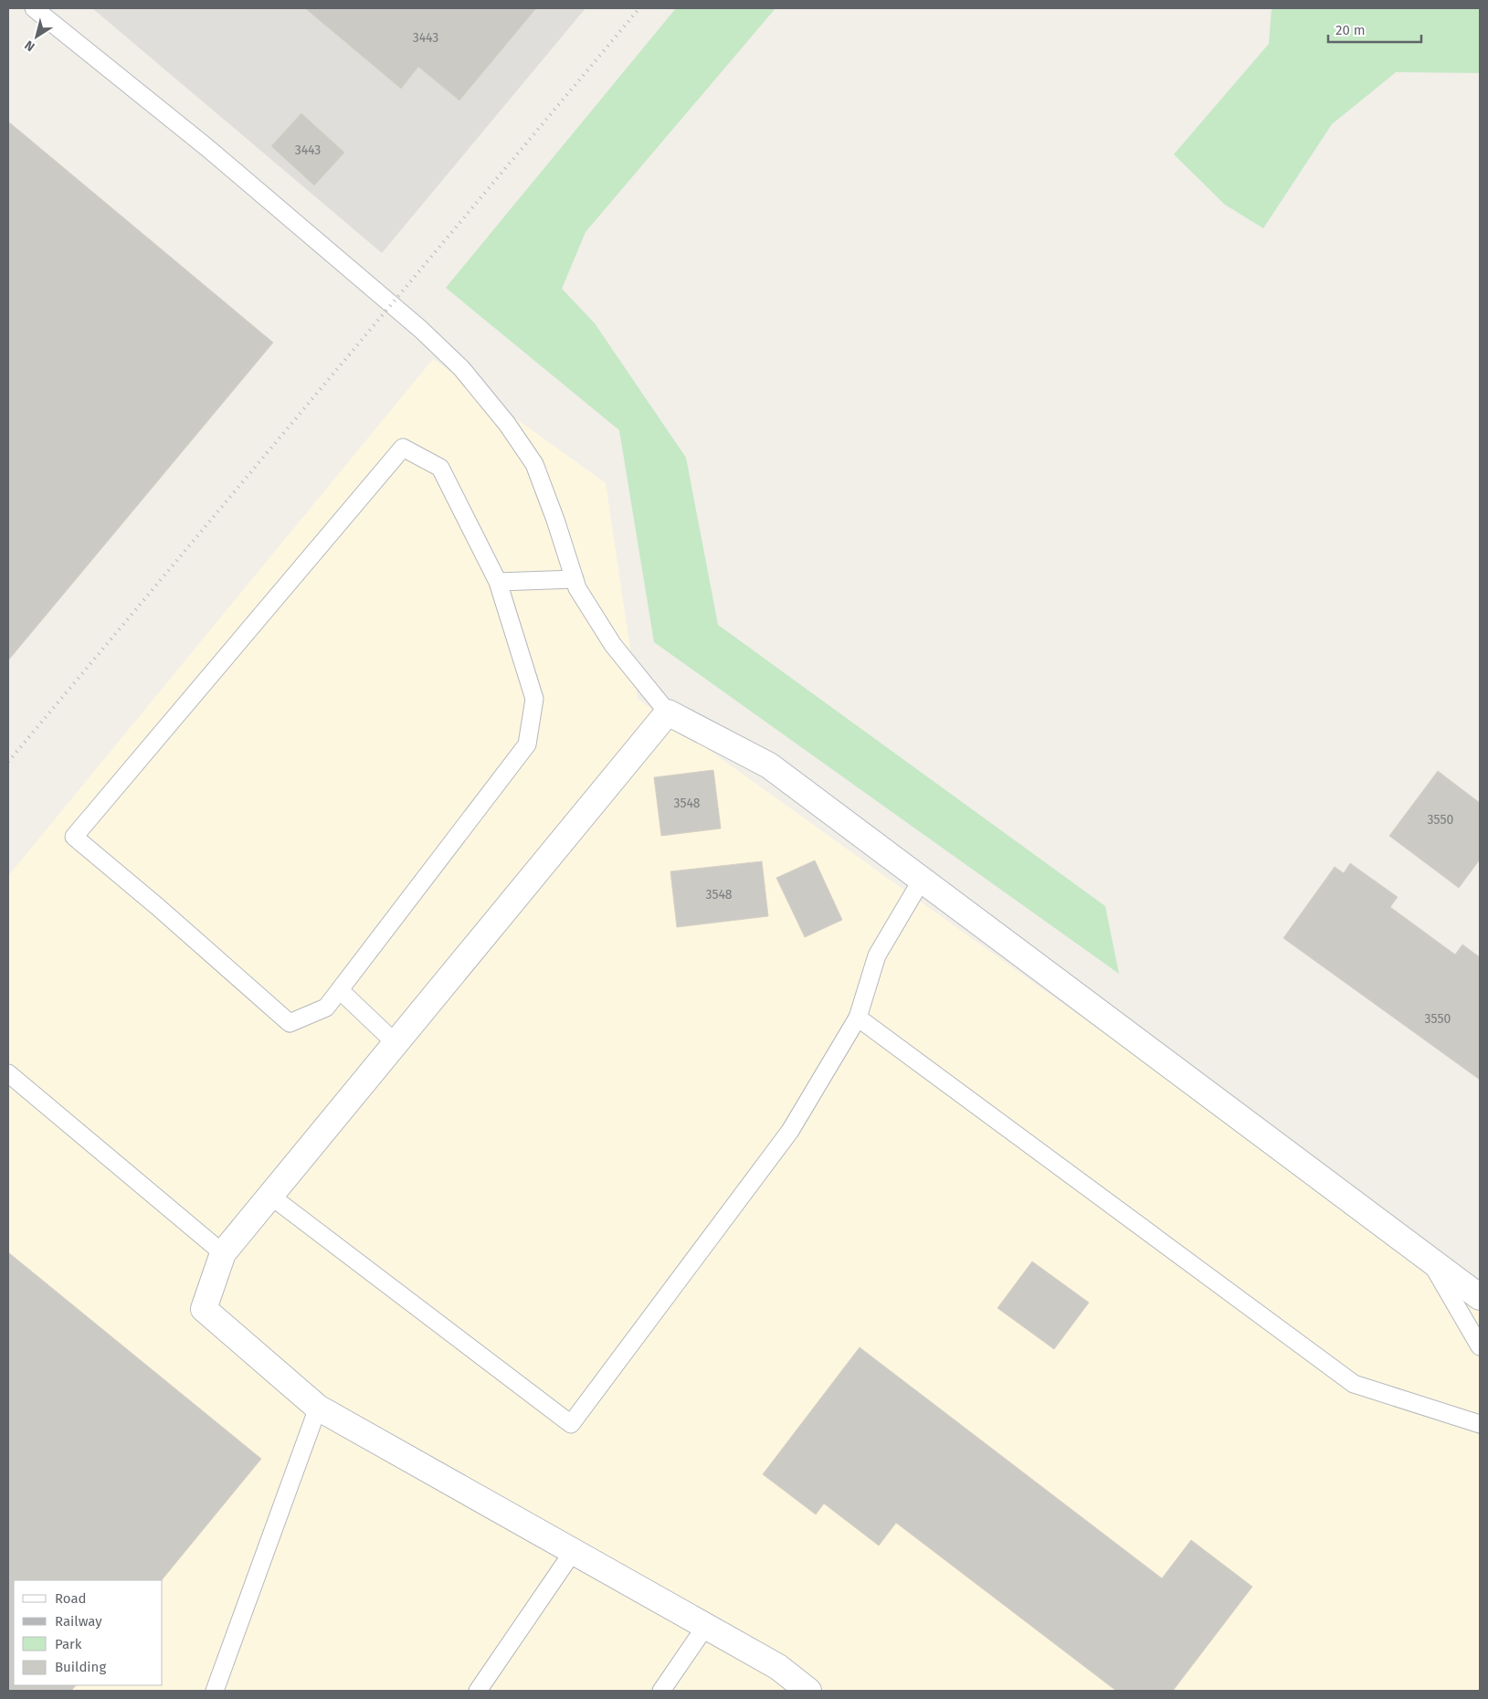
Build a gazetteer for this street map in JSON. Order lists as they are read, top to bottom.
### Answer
{
  "house_numbers": [
    "3443",
    "3443",
    "3548",
    "3550",
    "3548",
    "3550"
  ],
  "legend": [
    "Road",
    "Railway",
    "Park",
    "Building"
  ],
  "scale_bar": "20 m",
  "north": "bottom left"
}
